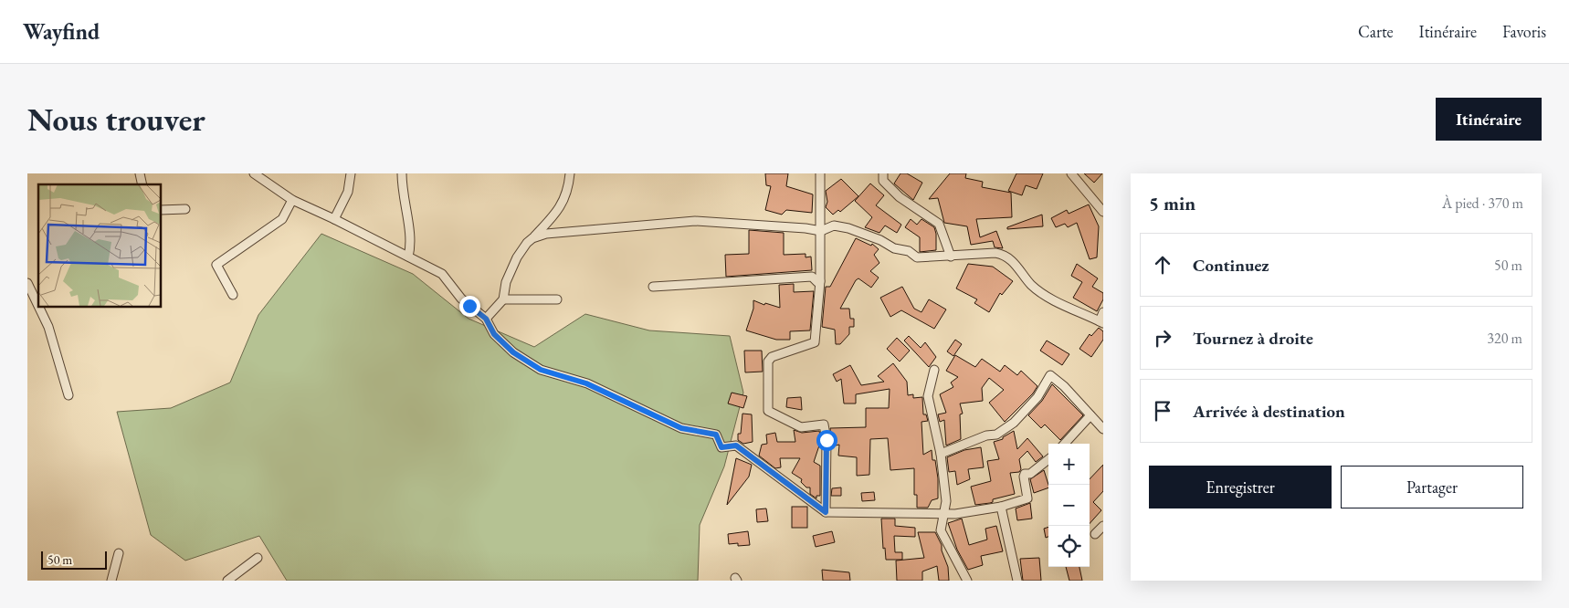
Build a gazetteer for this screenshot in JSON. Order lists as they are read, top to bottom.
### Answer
{
  "scale_bar": "50 m",
  "page": {
    "header": "Wayfind",
    "nav": ["Carte", "Itinéraire", "Favoris"],
    "buttons": [
      "Itinéraire",
      ["Enregistrer", "Partager"]
    ],
    "title": "Nous trouver",
    "heading": ["5 min", "À pied · 370 m"],
    "list": [
      ["Continuez", "50 m"],
      ["Tournez à droite", "320 m"],
      "Arrivée à destination"
    ],
    "map_buttons": ["+", "−"],
    "scale": "50 m"
  }
}
